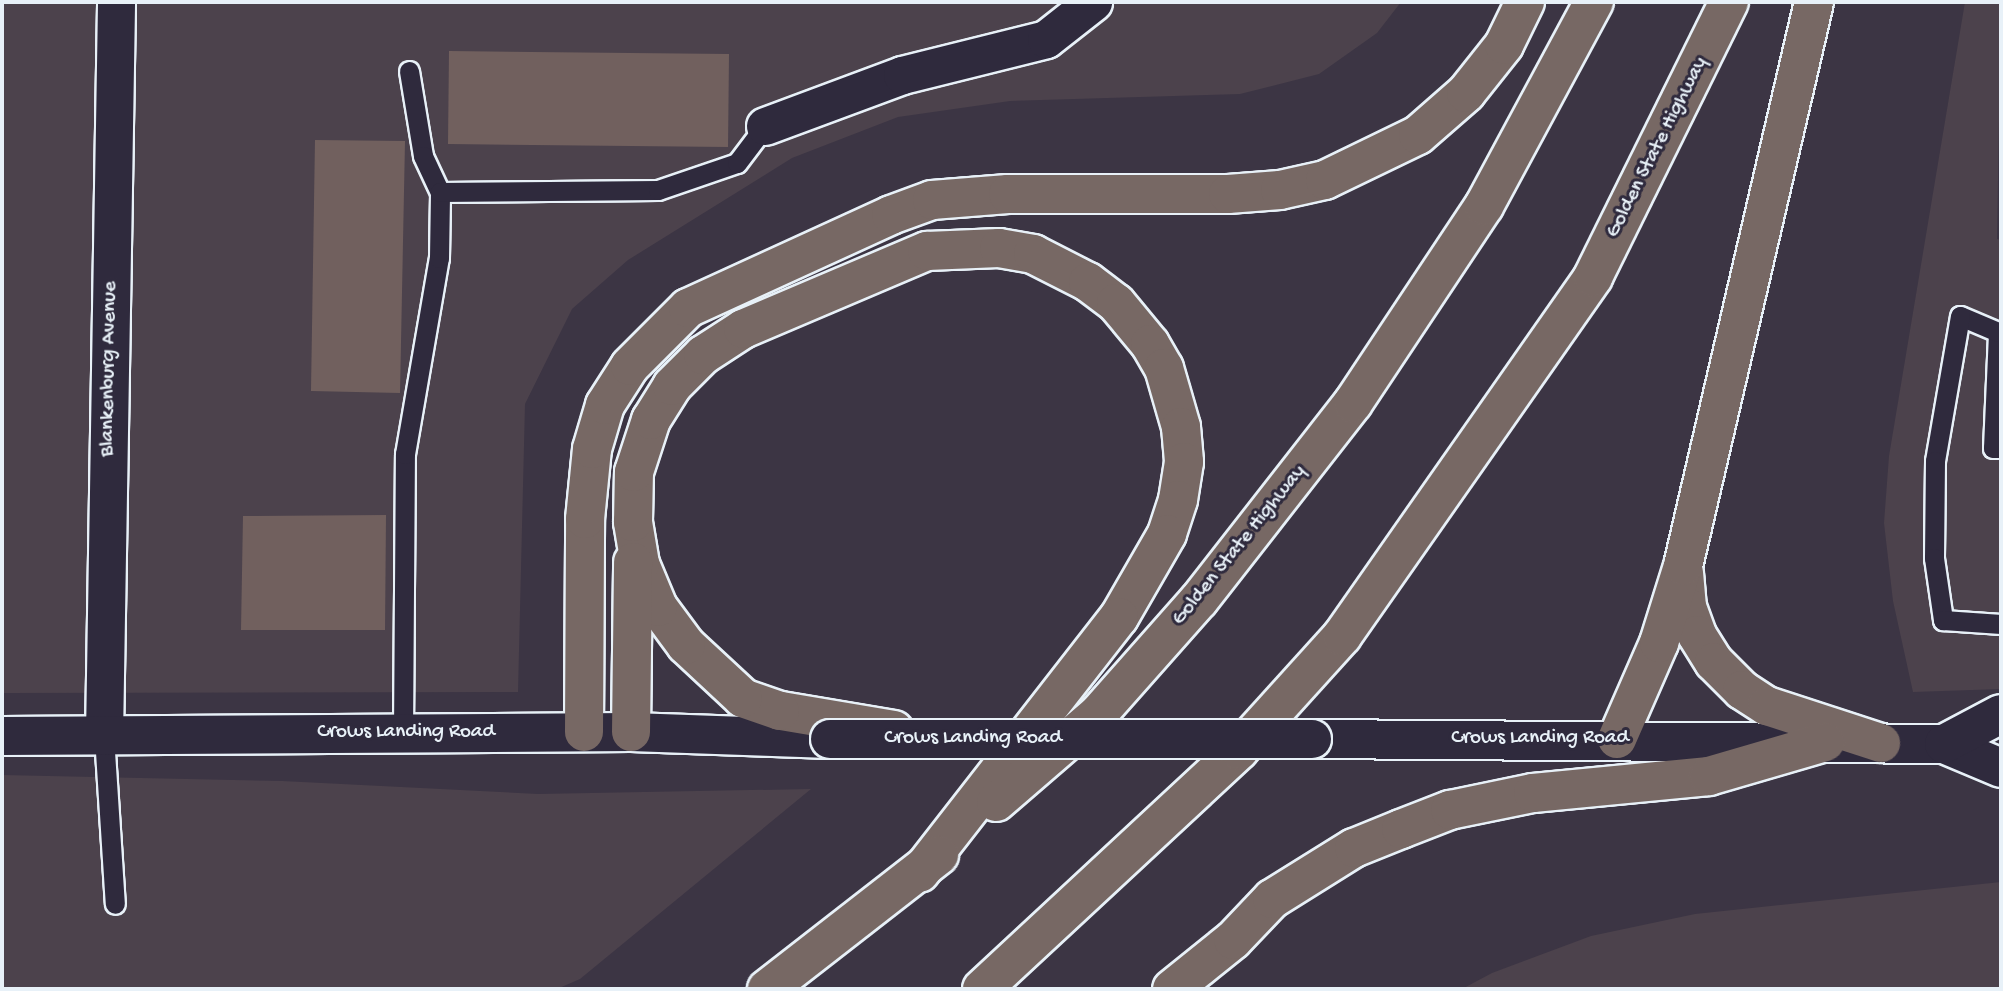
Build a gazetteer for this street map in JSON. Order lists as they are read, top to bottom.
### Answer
{
  "streets": {
    "highway": ["Golden State Highway"],
    "main road": ["Crows Landing Road"],
    "street": ["Blankenburg Avenue"]
  },
  "crossings": [
    ["Blankenburg Avenue", "Crows Landing Road"]
  ]
}
